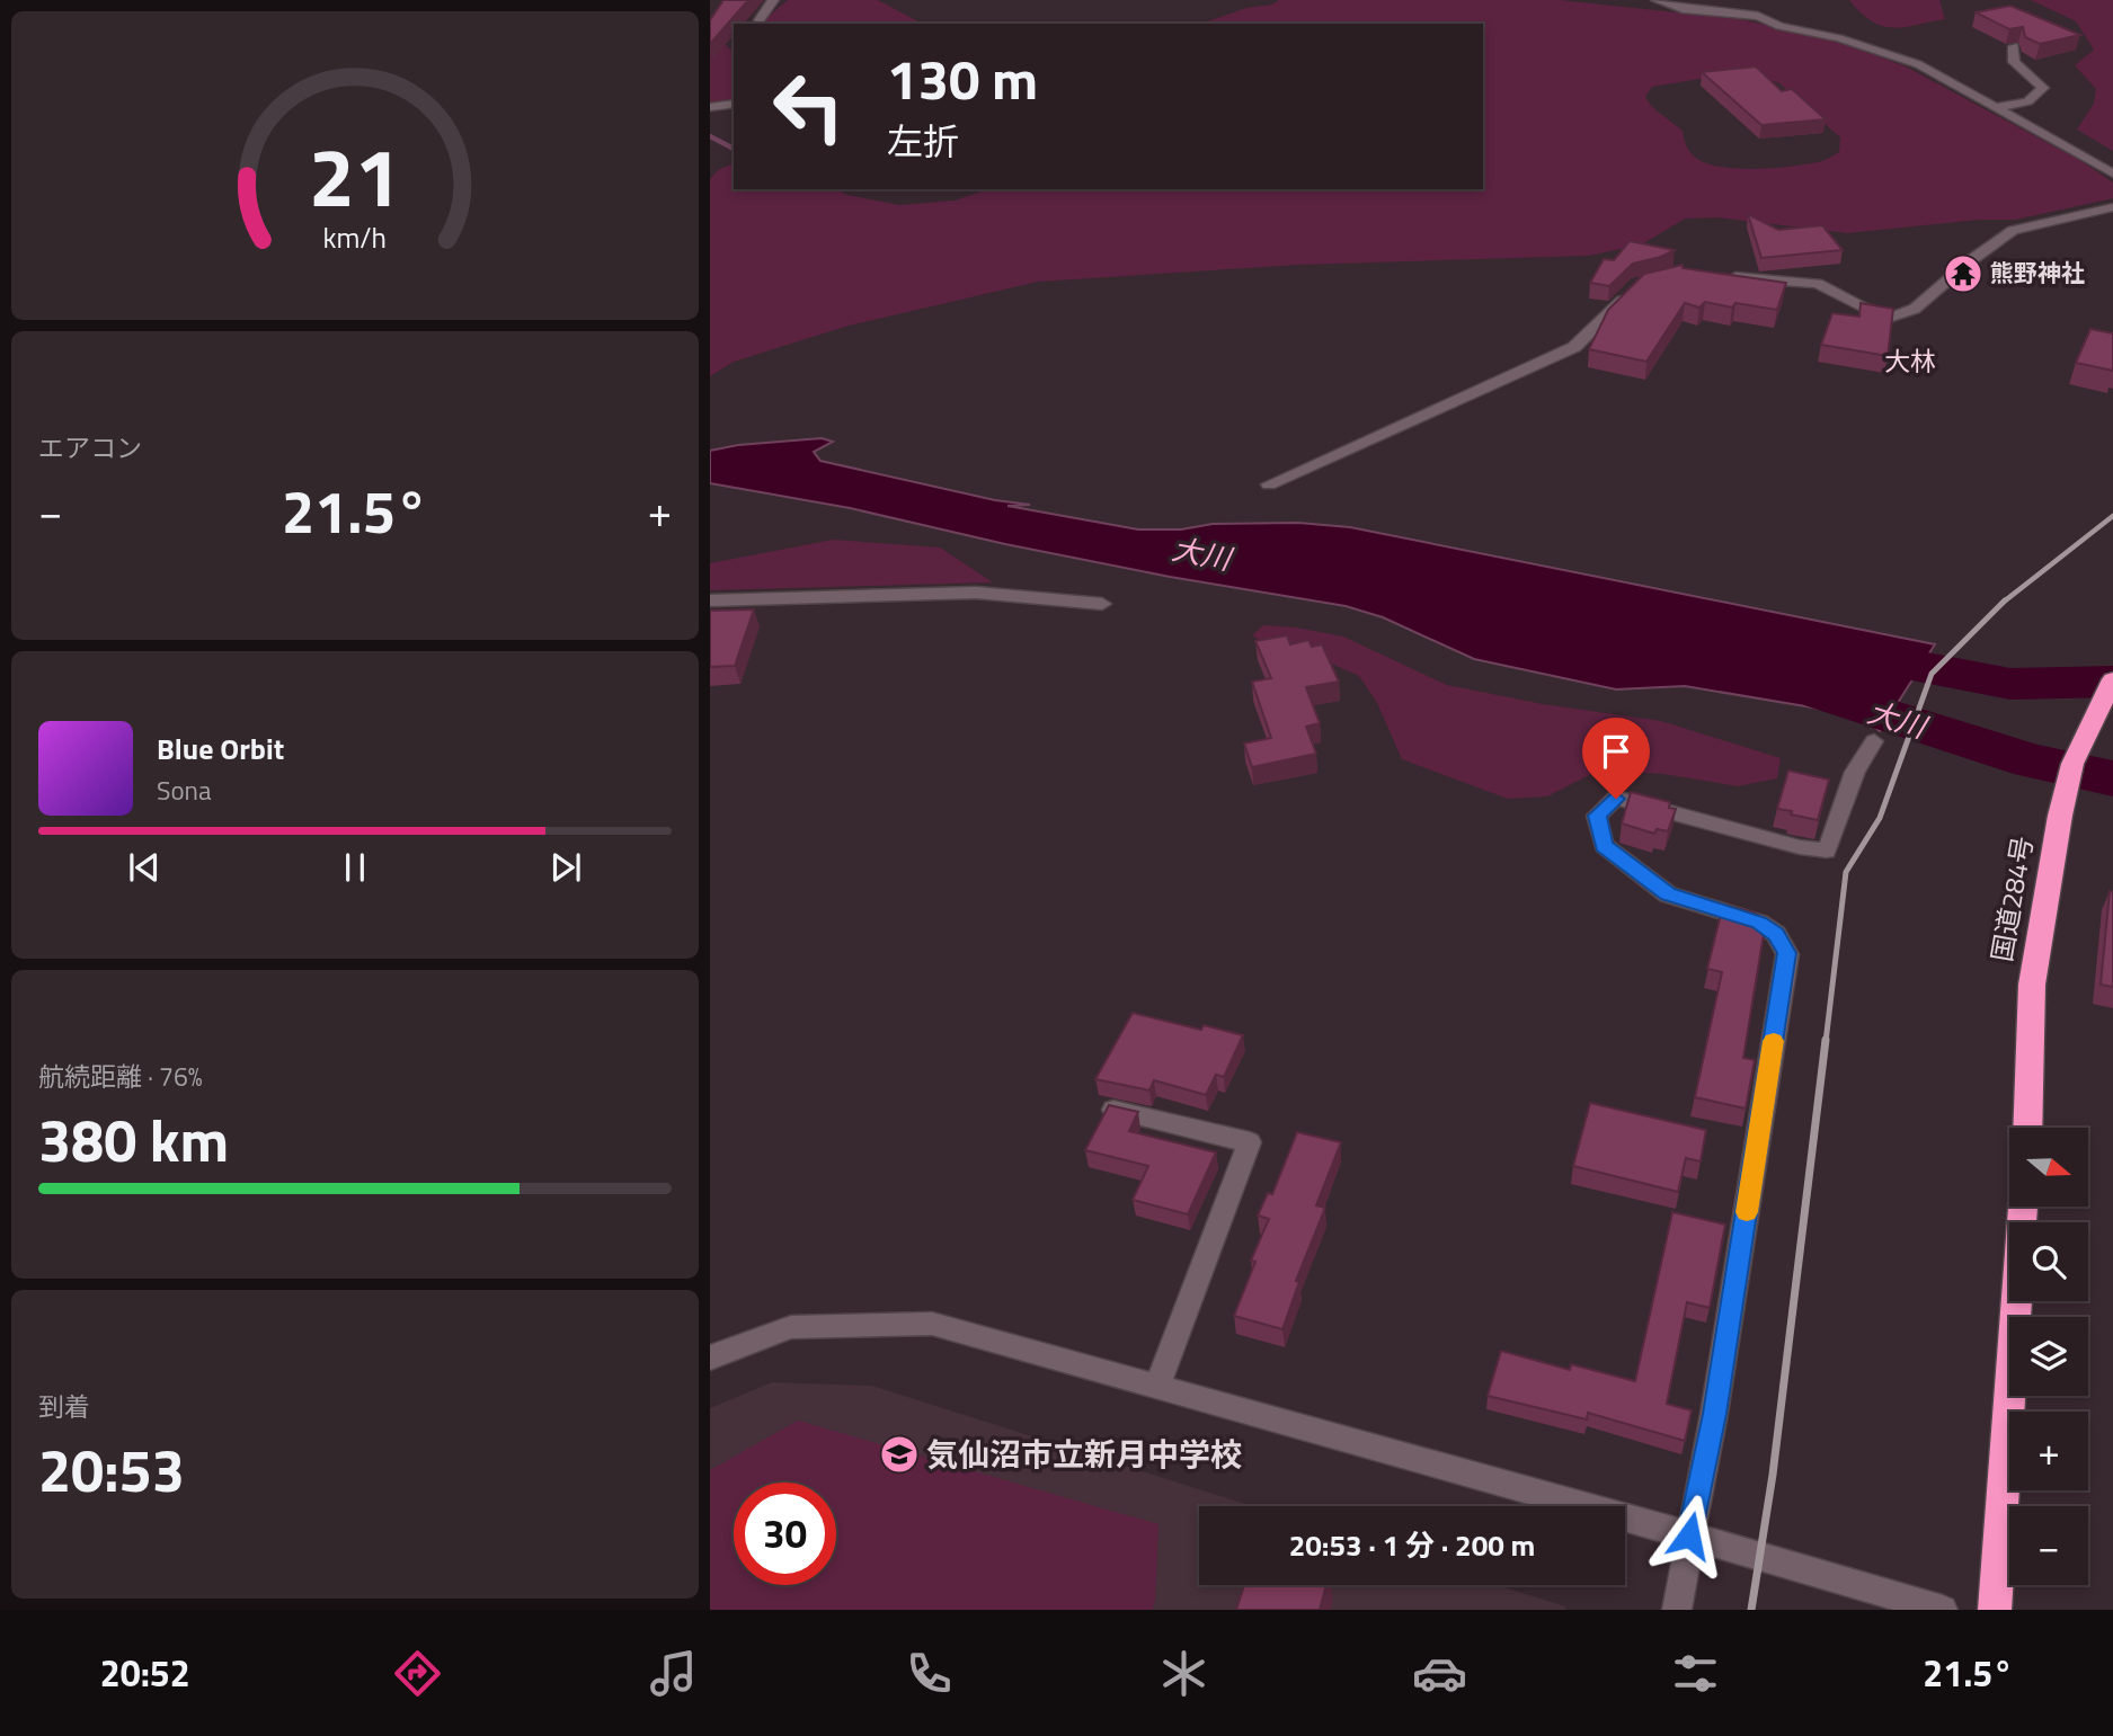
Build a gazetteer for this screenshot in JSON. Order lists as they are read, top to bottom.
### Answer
{
  "streets": {
    "highway": ["国道284号"]
  },
  "districts": ["大林"],
  "water": ["大川"],
  "places": {
    "temple": ["熊野神社"],
    "school or university": ["気仙沼市立新月中学校"]
  },
  "north": "right",
  "page": {
    "turn": ["130 m", "左折"],
    "tile": [
      "エアコン",
      ["航続距離 · 76%", "380 km"],
      ["到着", "20:53"]
    ],
    "heat": ["−", "21.5°", "+"],
    "song": ["Blue Orbit", "Sona"],
    "map_buttons": ["+", "−"],
    "limit": "30",
    "trip": "20:53 · 1 分 · 200 m",
    "tabs": ["20:52", "21.5°"],
    "gauge": ["21", "km/h"]
  }
}
